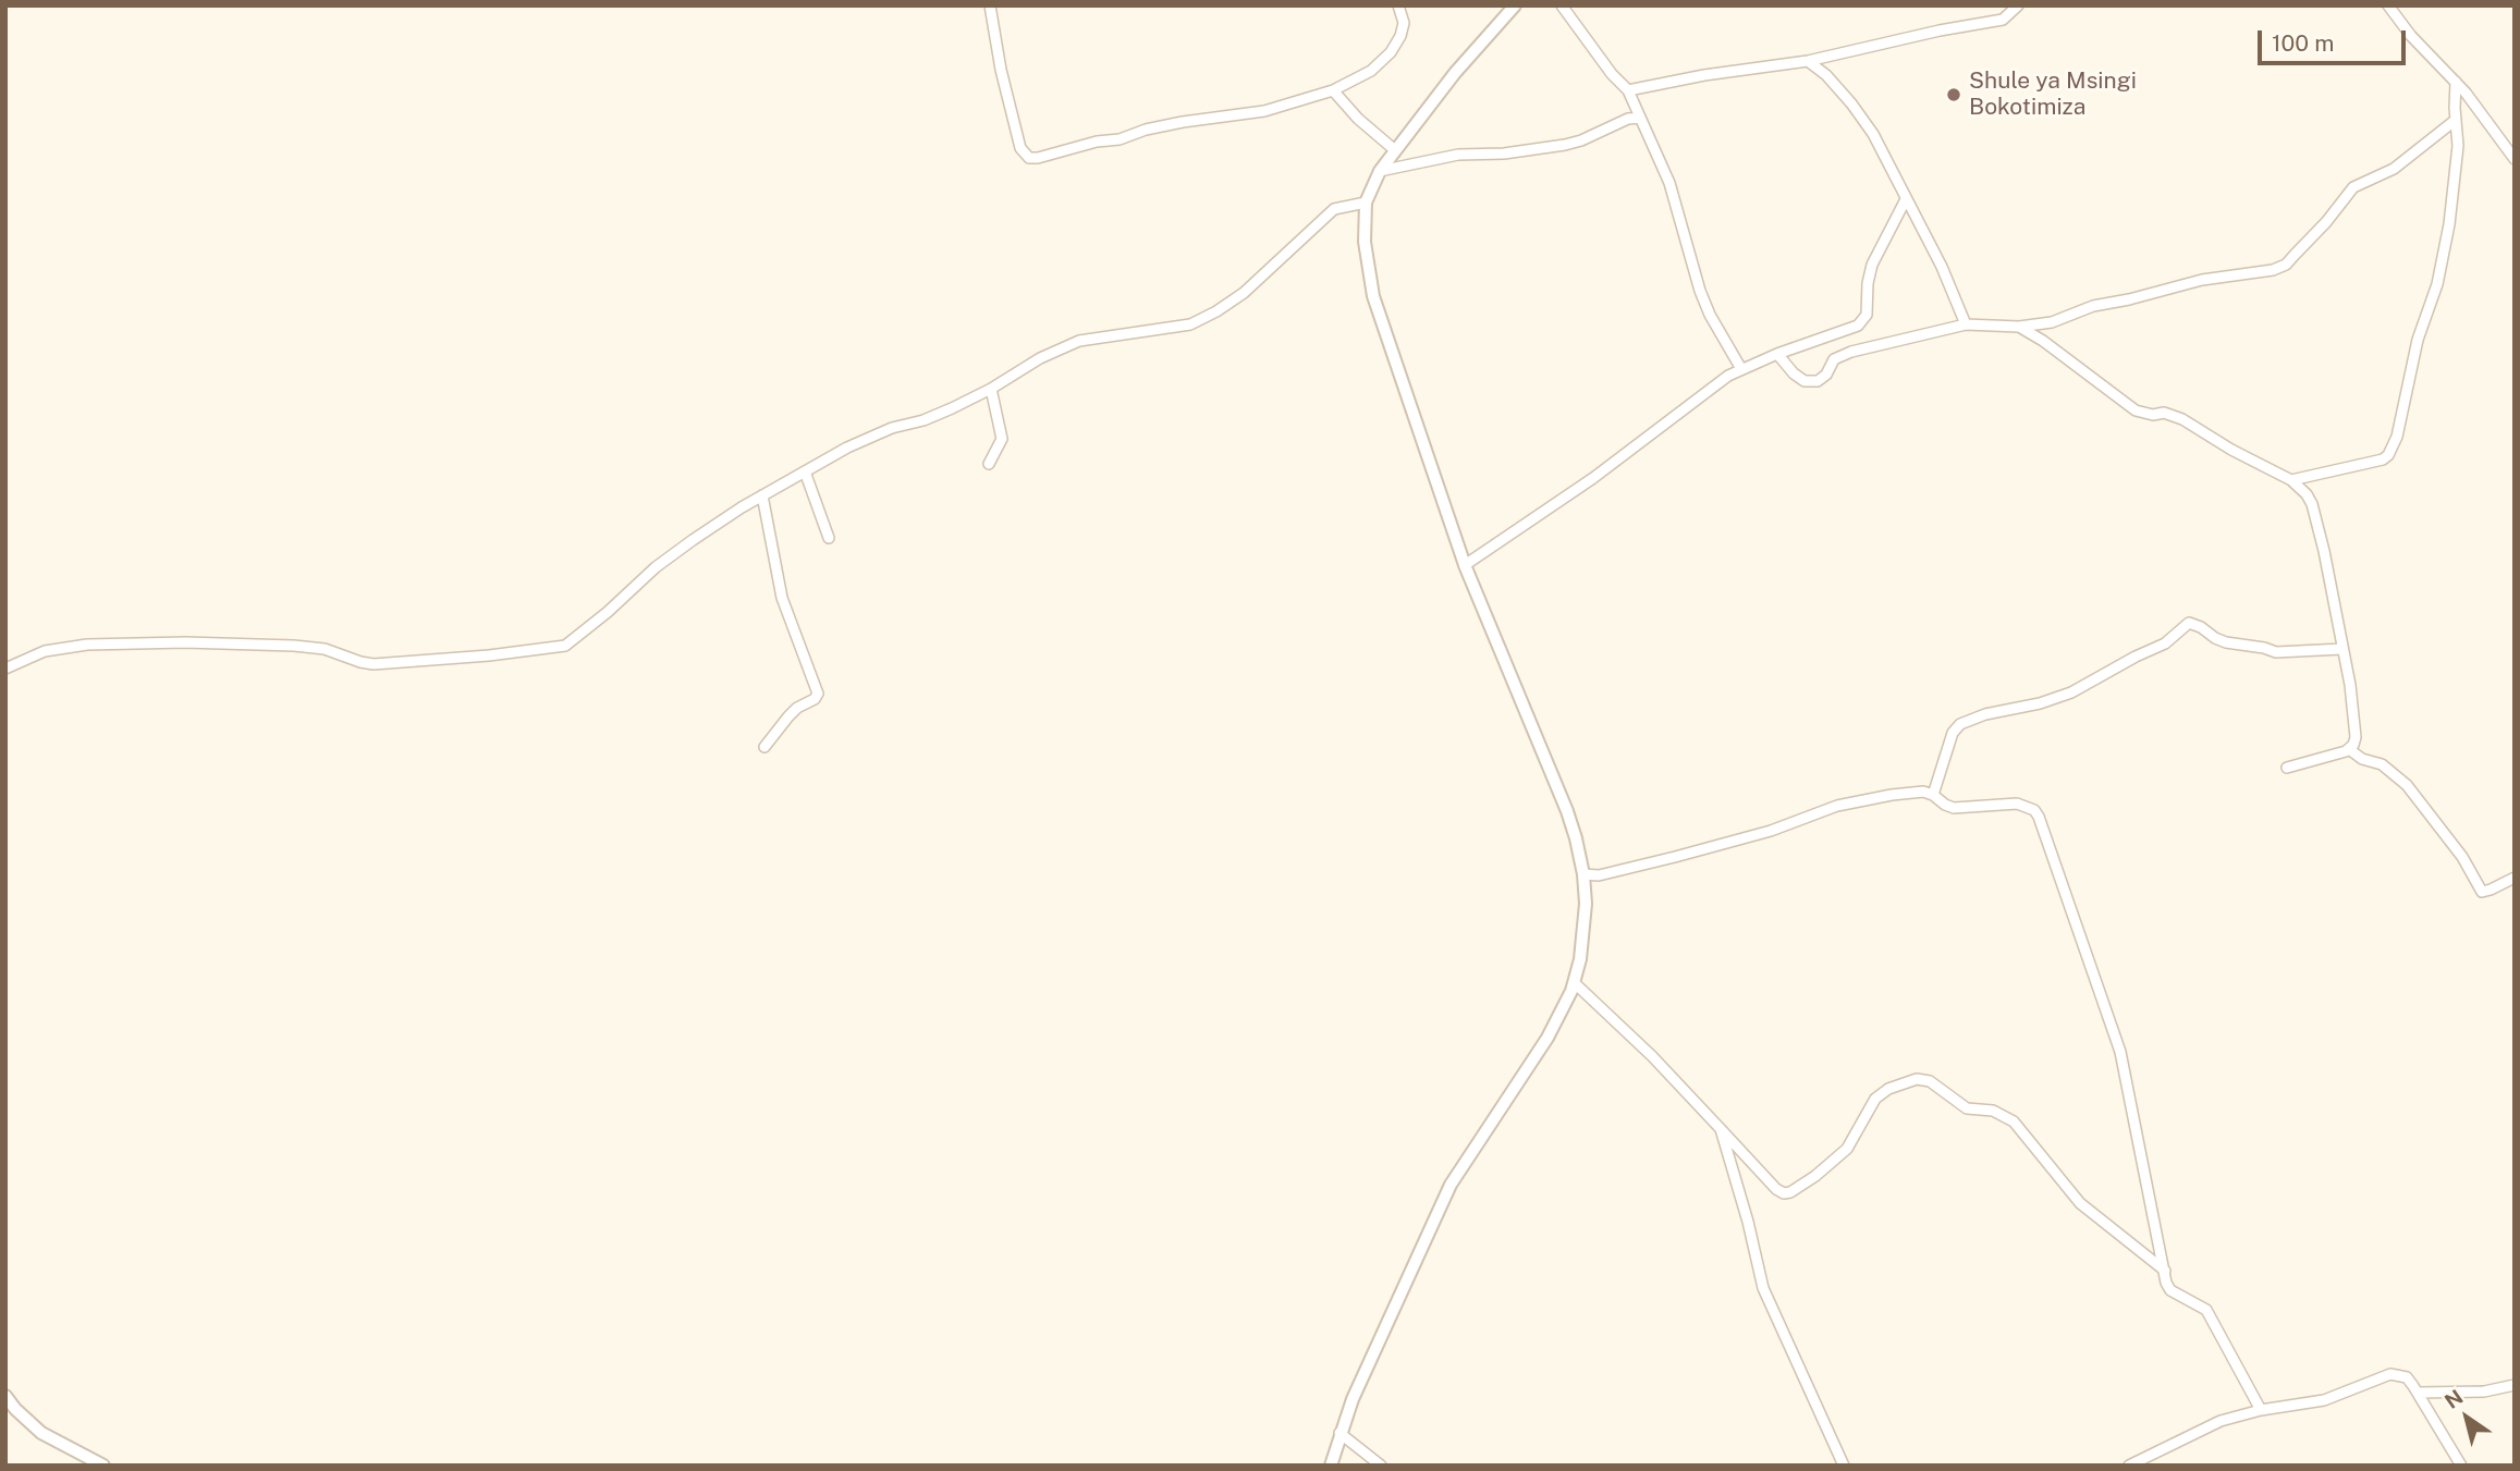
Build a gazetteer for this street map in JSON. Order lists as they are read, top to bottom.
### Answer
{
  "places": ["Shule ya Msingi Bokotimiza"],
  "scale_bar": "100 m",
  "north": "top left"
}
